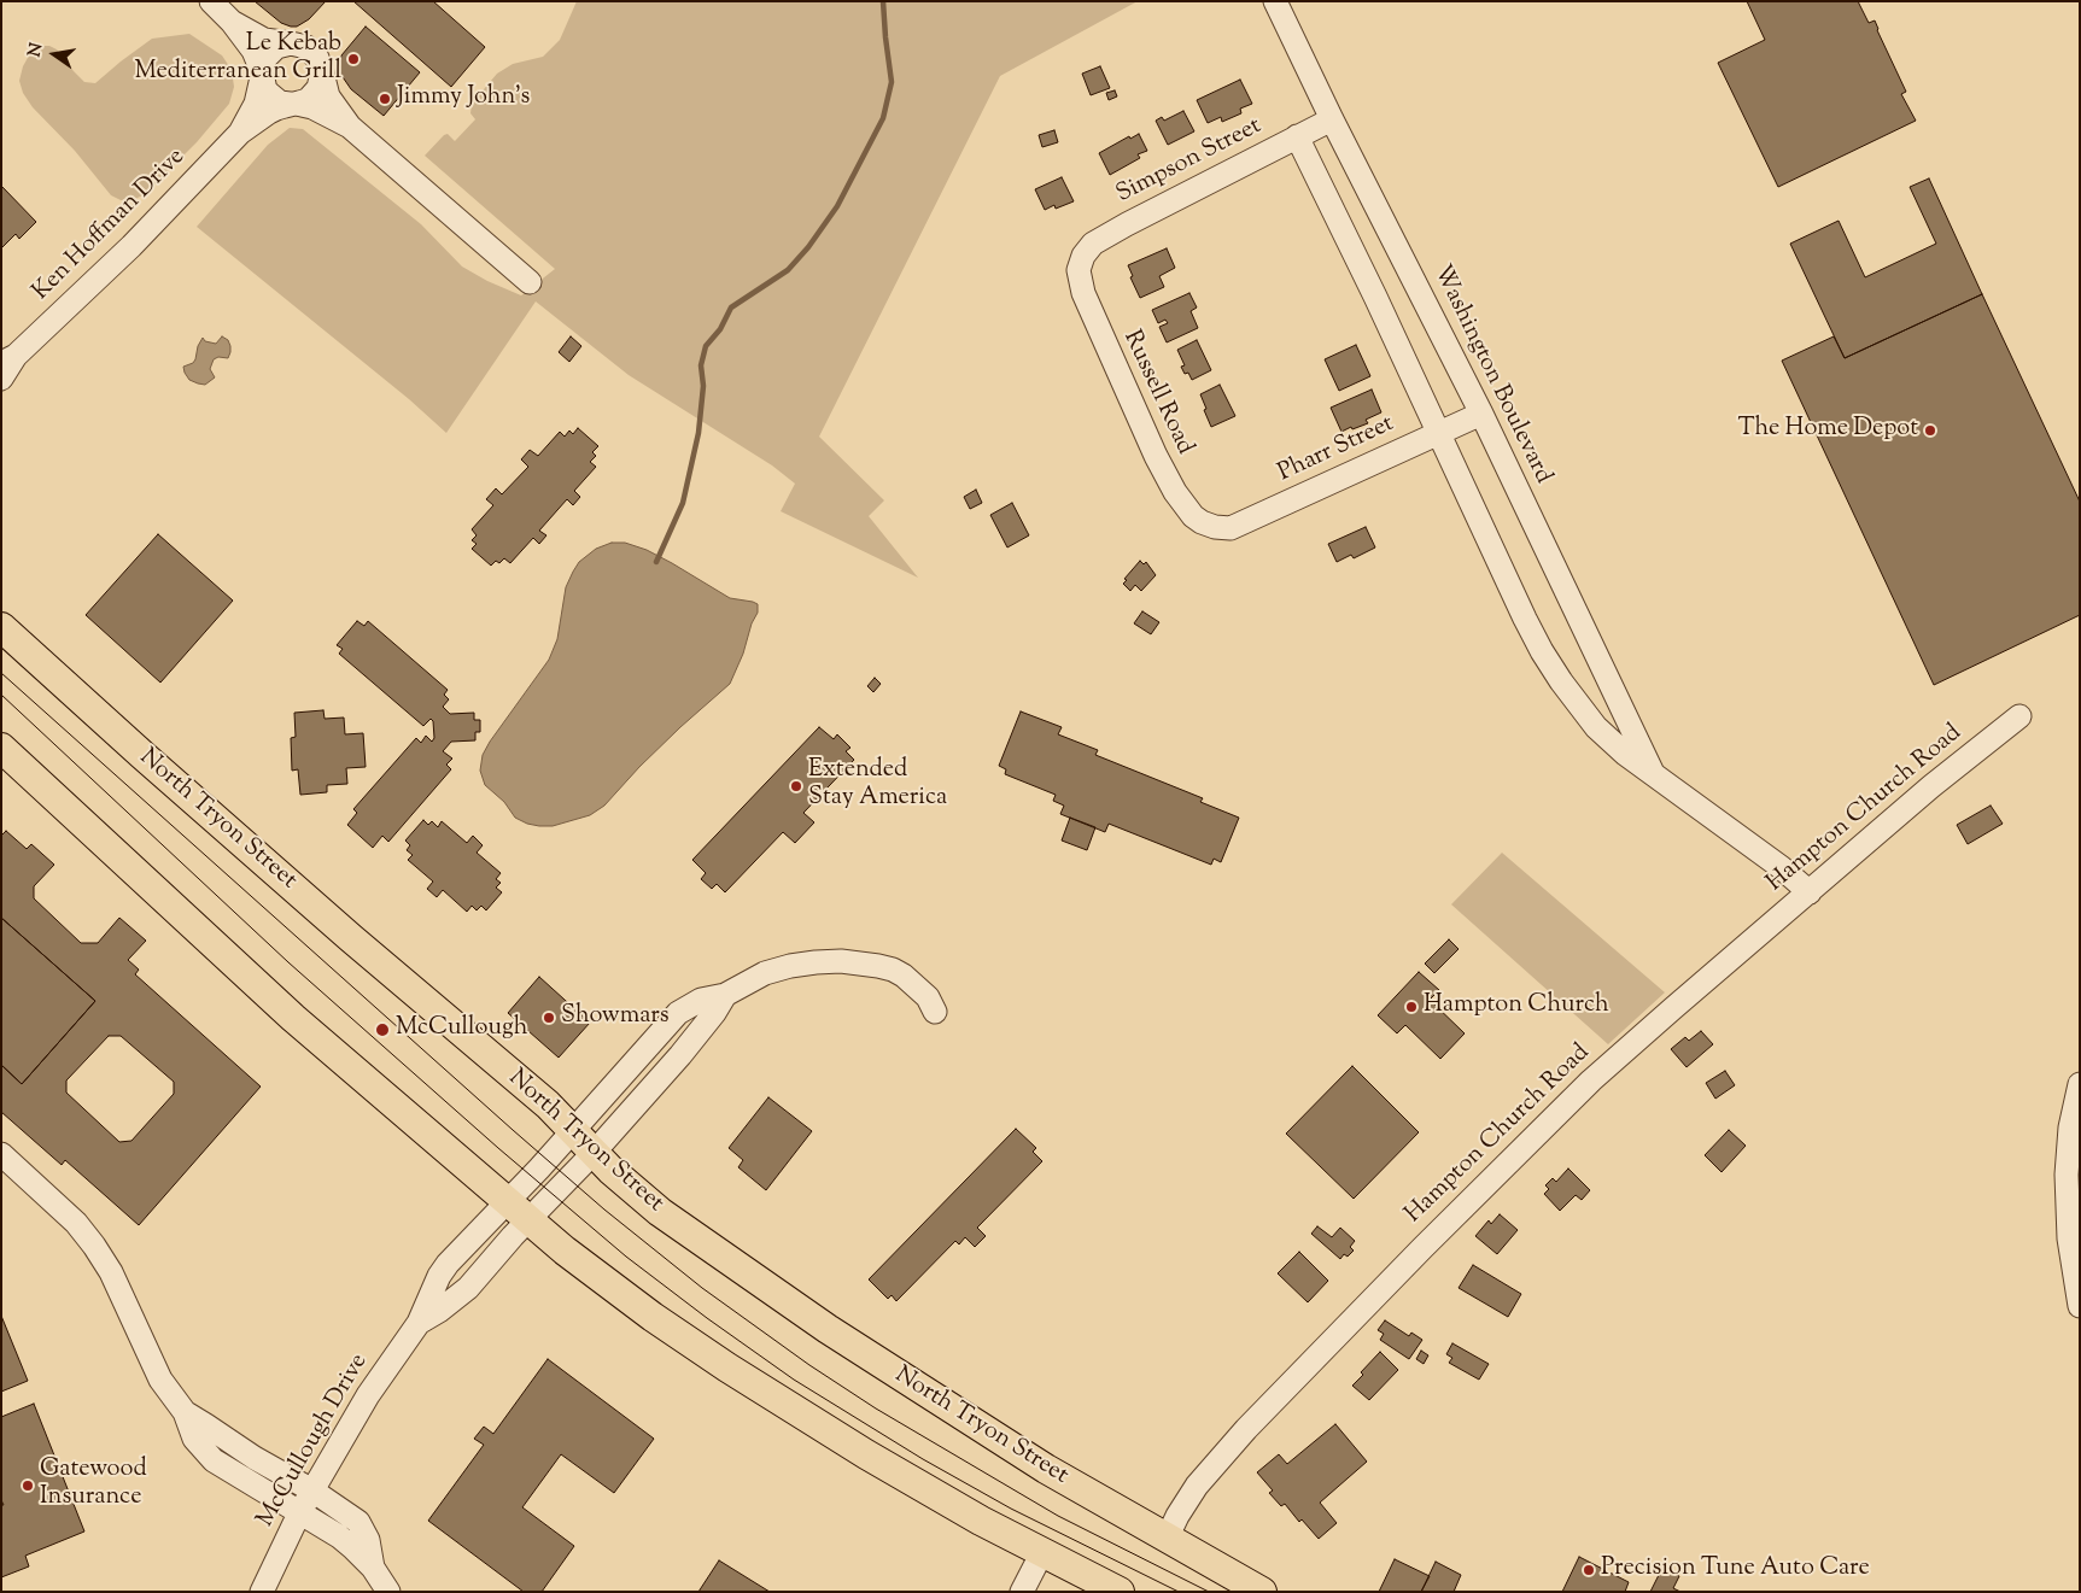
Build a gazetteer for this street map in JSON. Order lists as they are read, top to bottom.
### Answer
{
  "streets": {
    "main road": ["North Tryon Street"],
    "street": [
      "Simpson Street",
      "Ken Hoffman Drive",
      "Washington Boulevard",
      "Russell Road",
      "Pharr Street",
      "Hampton Church Road",
      "McCullough Drive"
    ]
  },
  "crossings": [
    ["Simpson Street", "Washington Boulevard"],
    ["Simpson Street", "Russell Road"],
    ["Washington Boulevard", "Pharr Street"],
    ["Washington Boulevard", "Hampton Church Road"],
    ["Russell Road", "Pharr Street"],
    ["Hampton Church Road", "North Tryon Street"],
    ["North Tryon Street", "McCullough Drive"]
  ],
  "places": [
    "Le Kebab Mediterranean Grill",
    "Jimmy John's",
    "The Home Depot",
    "Extended Stay America",
    "Hampton Church",
    "Showmars",
    "McCullough",
    "Gatewood Insurance",
    "Precision Tune Auto Care"
  ],
  "north": "left"
}
